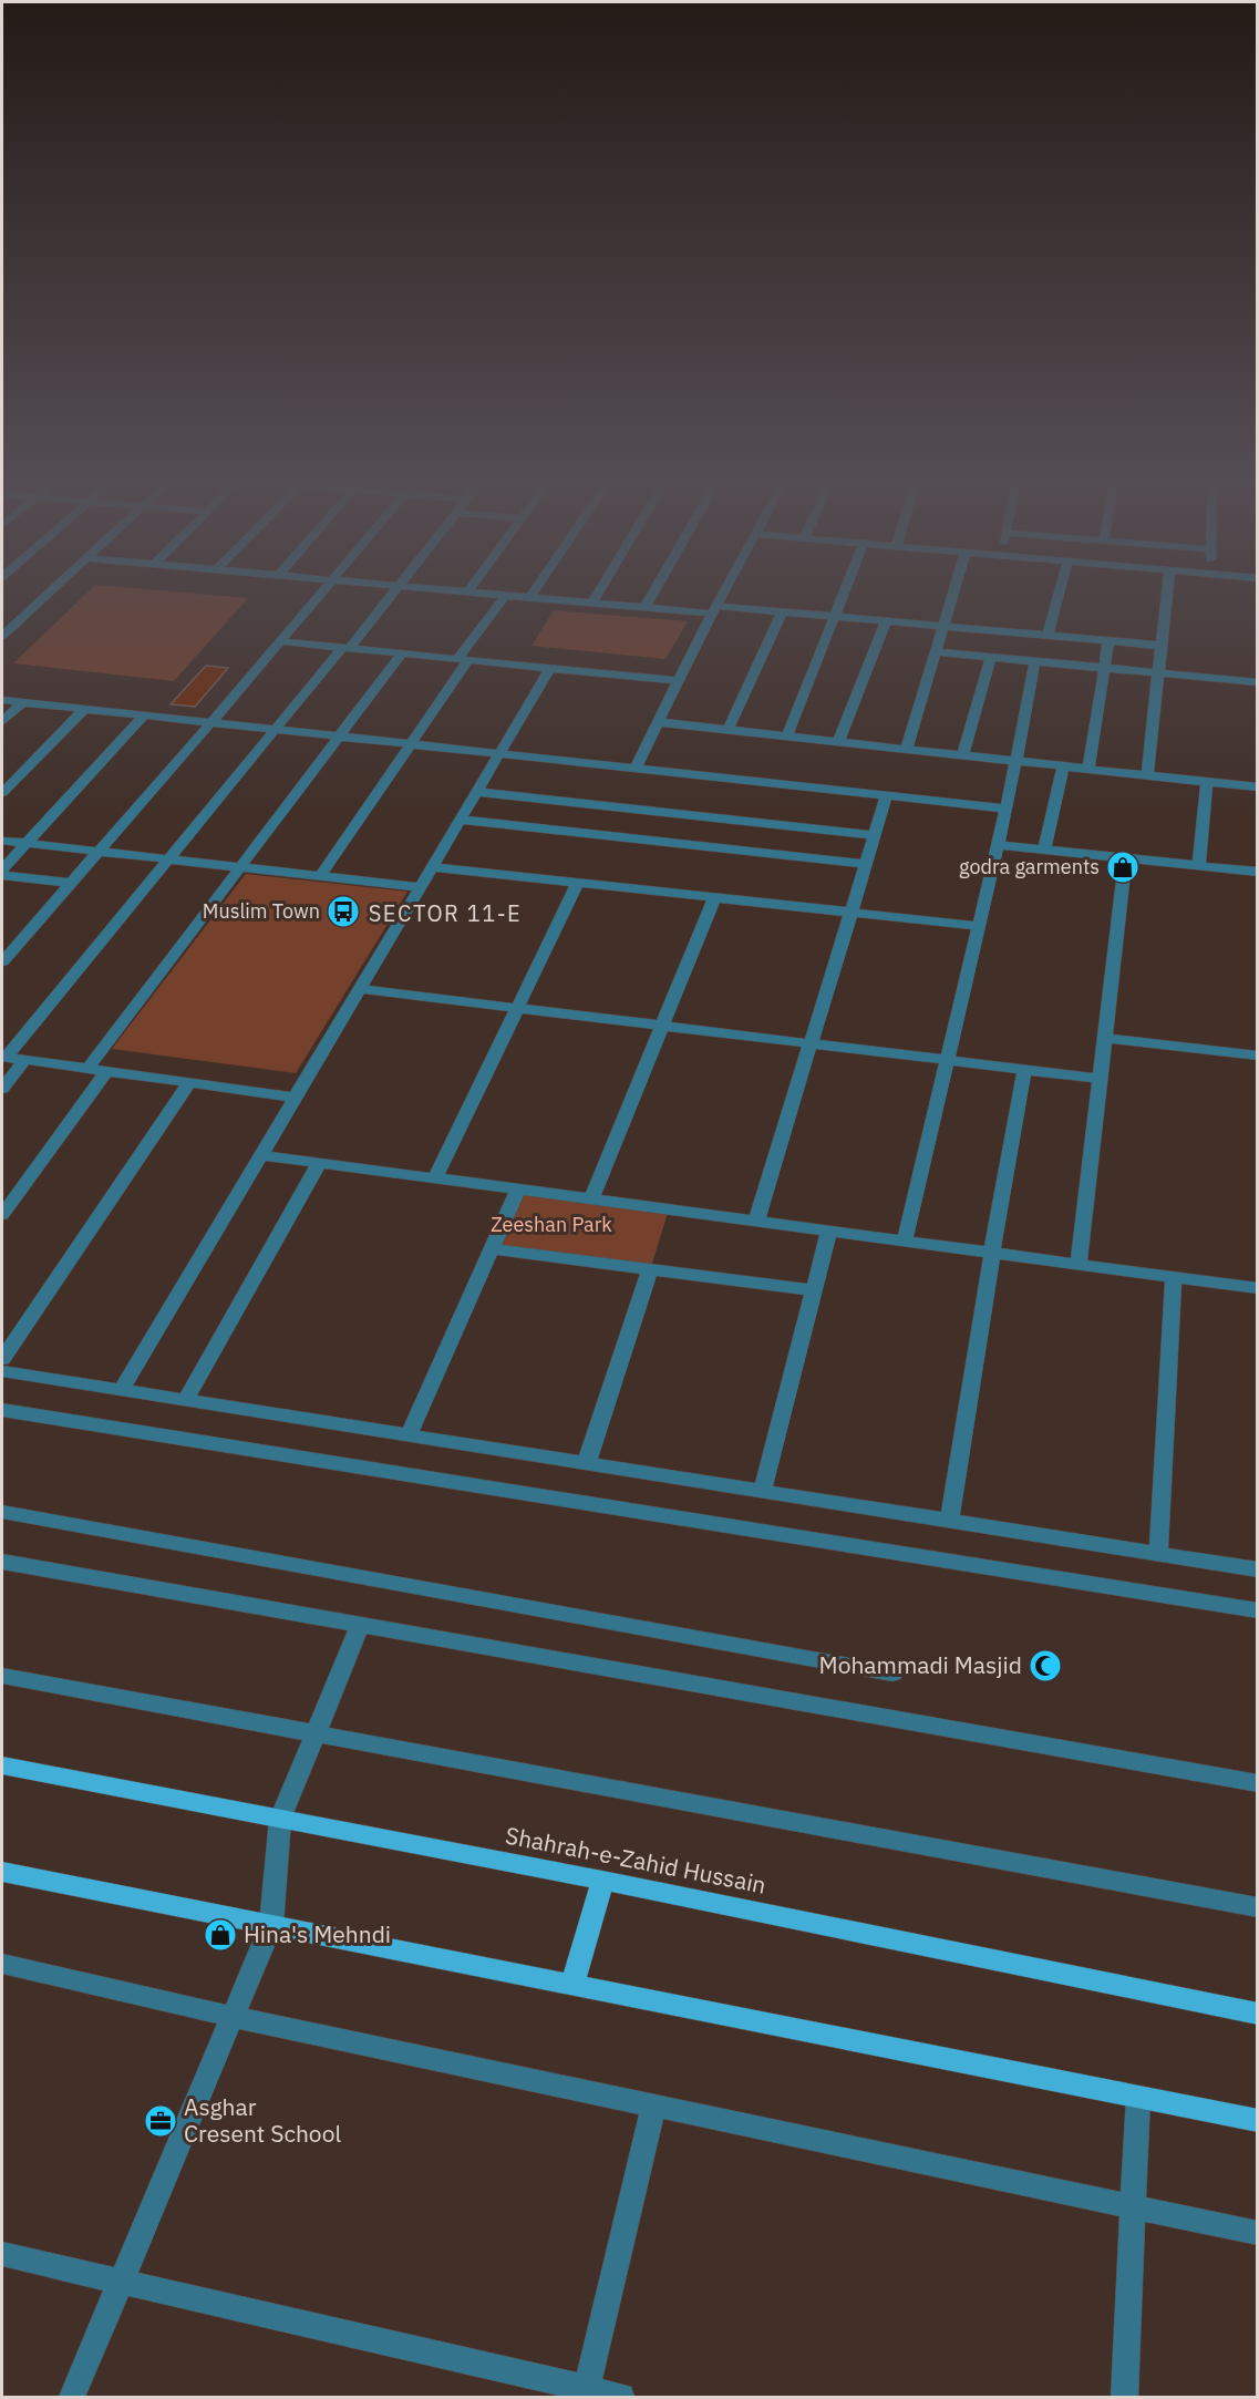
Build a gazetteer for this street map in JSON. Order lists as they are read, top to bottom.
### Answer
{
  "streets": {
    "main road": ["Shahrah-e-Zahid Hussain"]
  },
  "districts": ["SECTOR 11-E"],
  "parks": ["Zeeshan Park"],
  "places": {
    "shop": ["godra garments", "Hina's Mehndi"],
    "bus stop": ["Muslim Town"],
    "mosque": ["Mohammadi Masjid"],
    "office": ["Asghar Cresent School"]
  }
}
